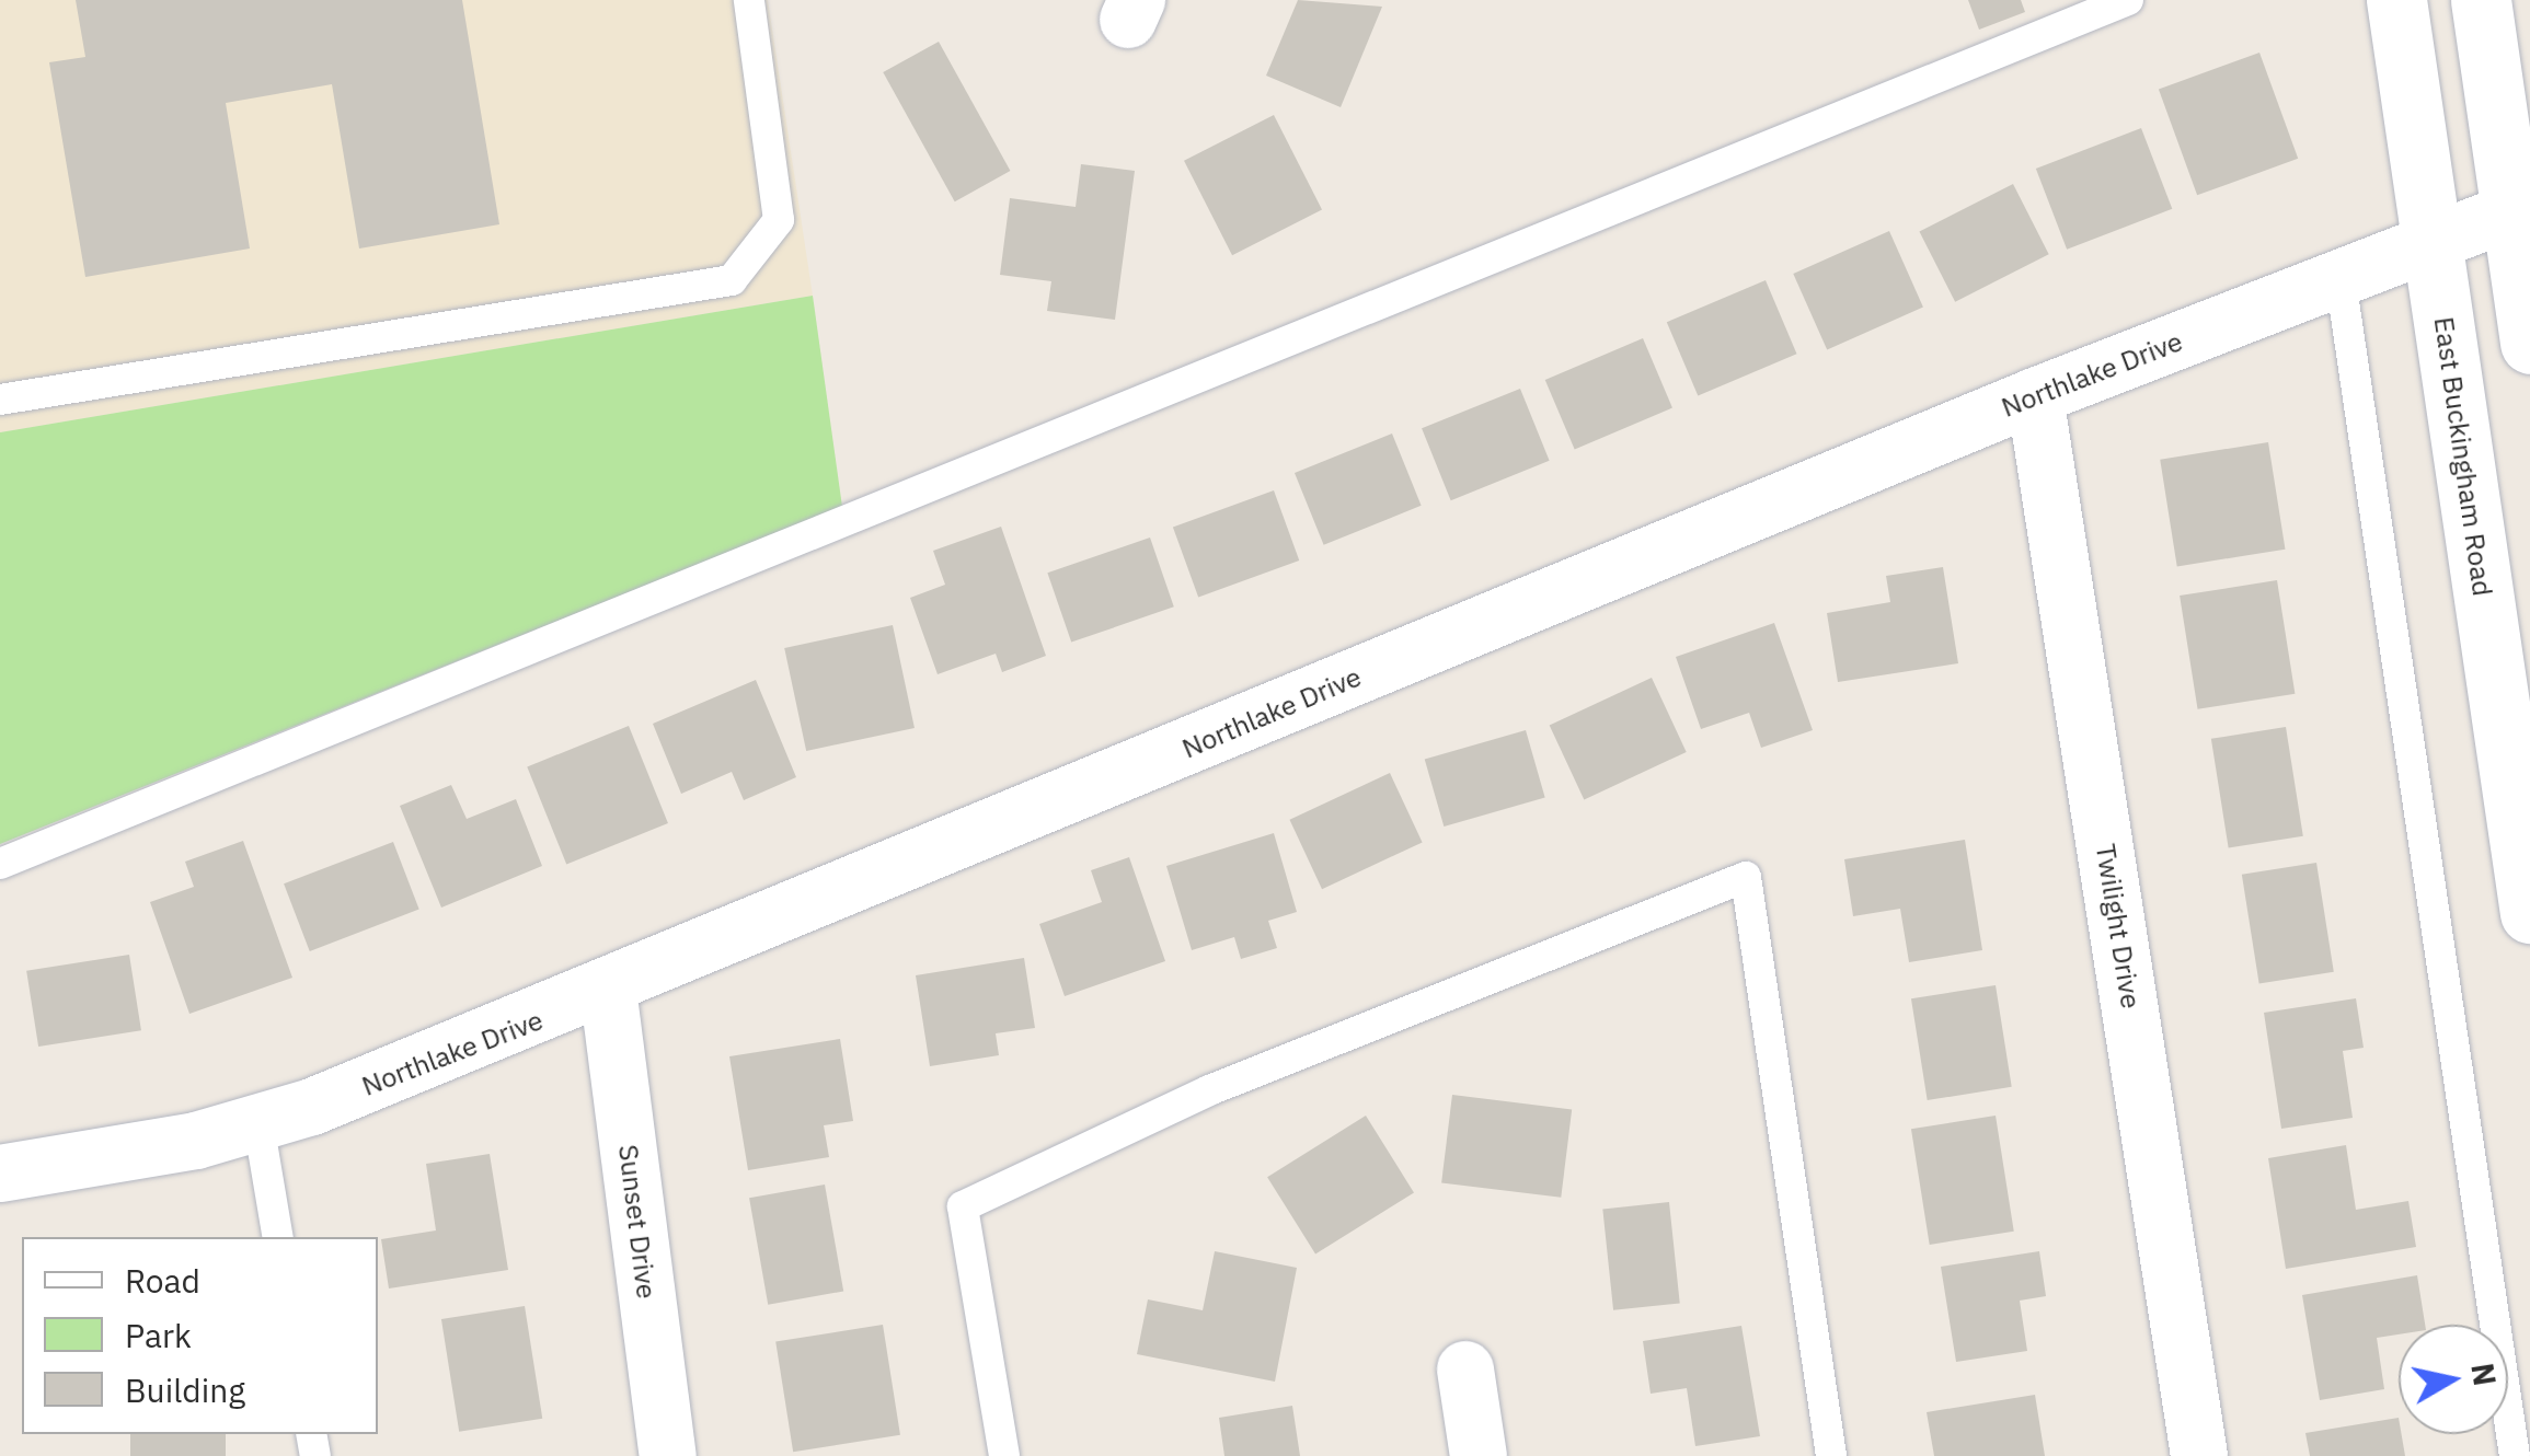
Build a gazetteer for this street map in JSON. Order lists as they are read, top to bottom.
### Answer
{
  "streets": {
    "main road": ["East Buckingham Road"],
    "street": ["Northlake Drive", "Twilight Drive", "Sunset Drive"]
  },
  "crossings": [
    ["Northlake Drive", "East Buckingham Road"],
    ["Northlake Drive", "Twilight Drive"],
    ["Northlake Drive", "Sunset Drive"]
  ],
  "legend": ["Road", "Park", "Building"],
  "north": "right"
}
